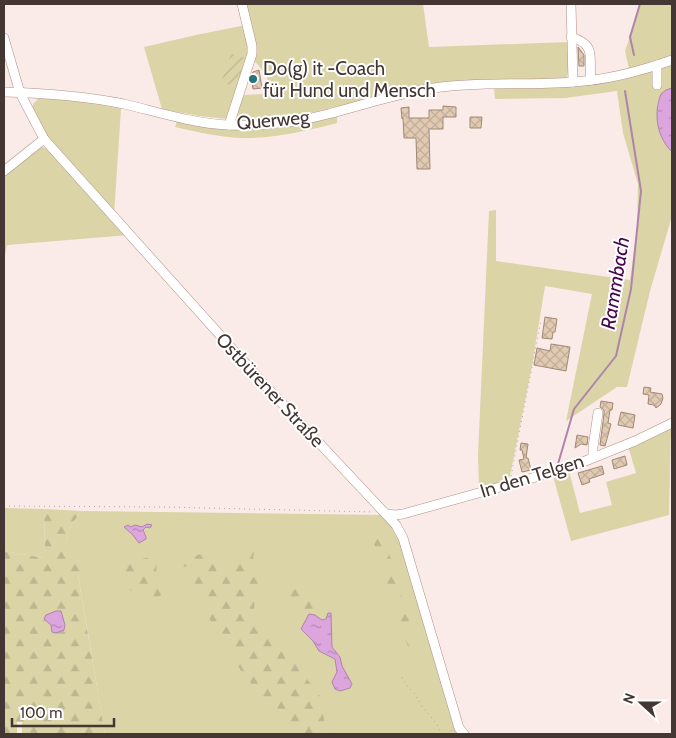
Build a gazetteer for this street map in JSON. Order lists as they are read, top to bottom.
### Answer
{
  "streets": {
    "street": ["Querweg", "Ostbürener Straße", "In den Telgen"]
  },
  "crossings": [
    ["Querweg", "Ostbürener Straße"],
    ["Ostbürener Straße", "In den Telgen"]
  ],
  "water": ["Rammbach"],
  "places": ["Do(g) it -Coach für Hund und Mensch"],
  "scale_bar": "100 m",
  "north": "left"
}
